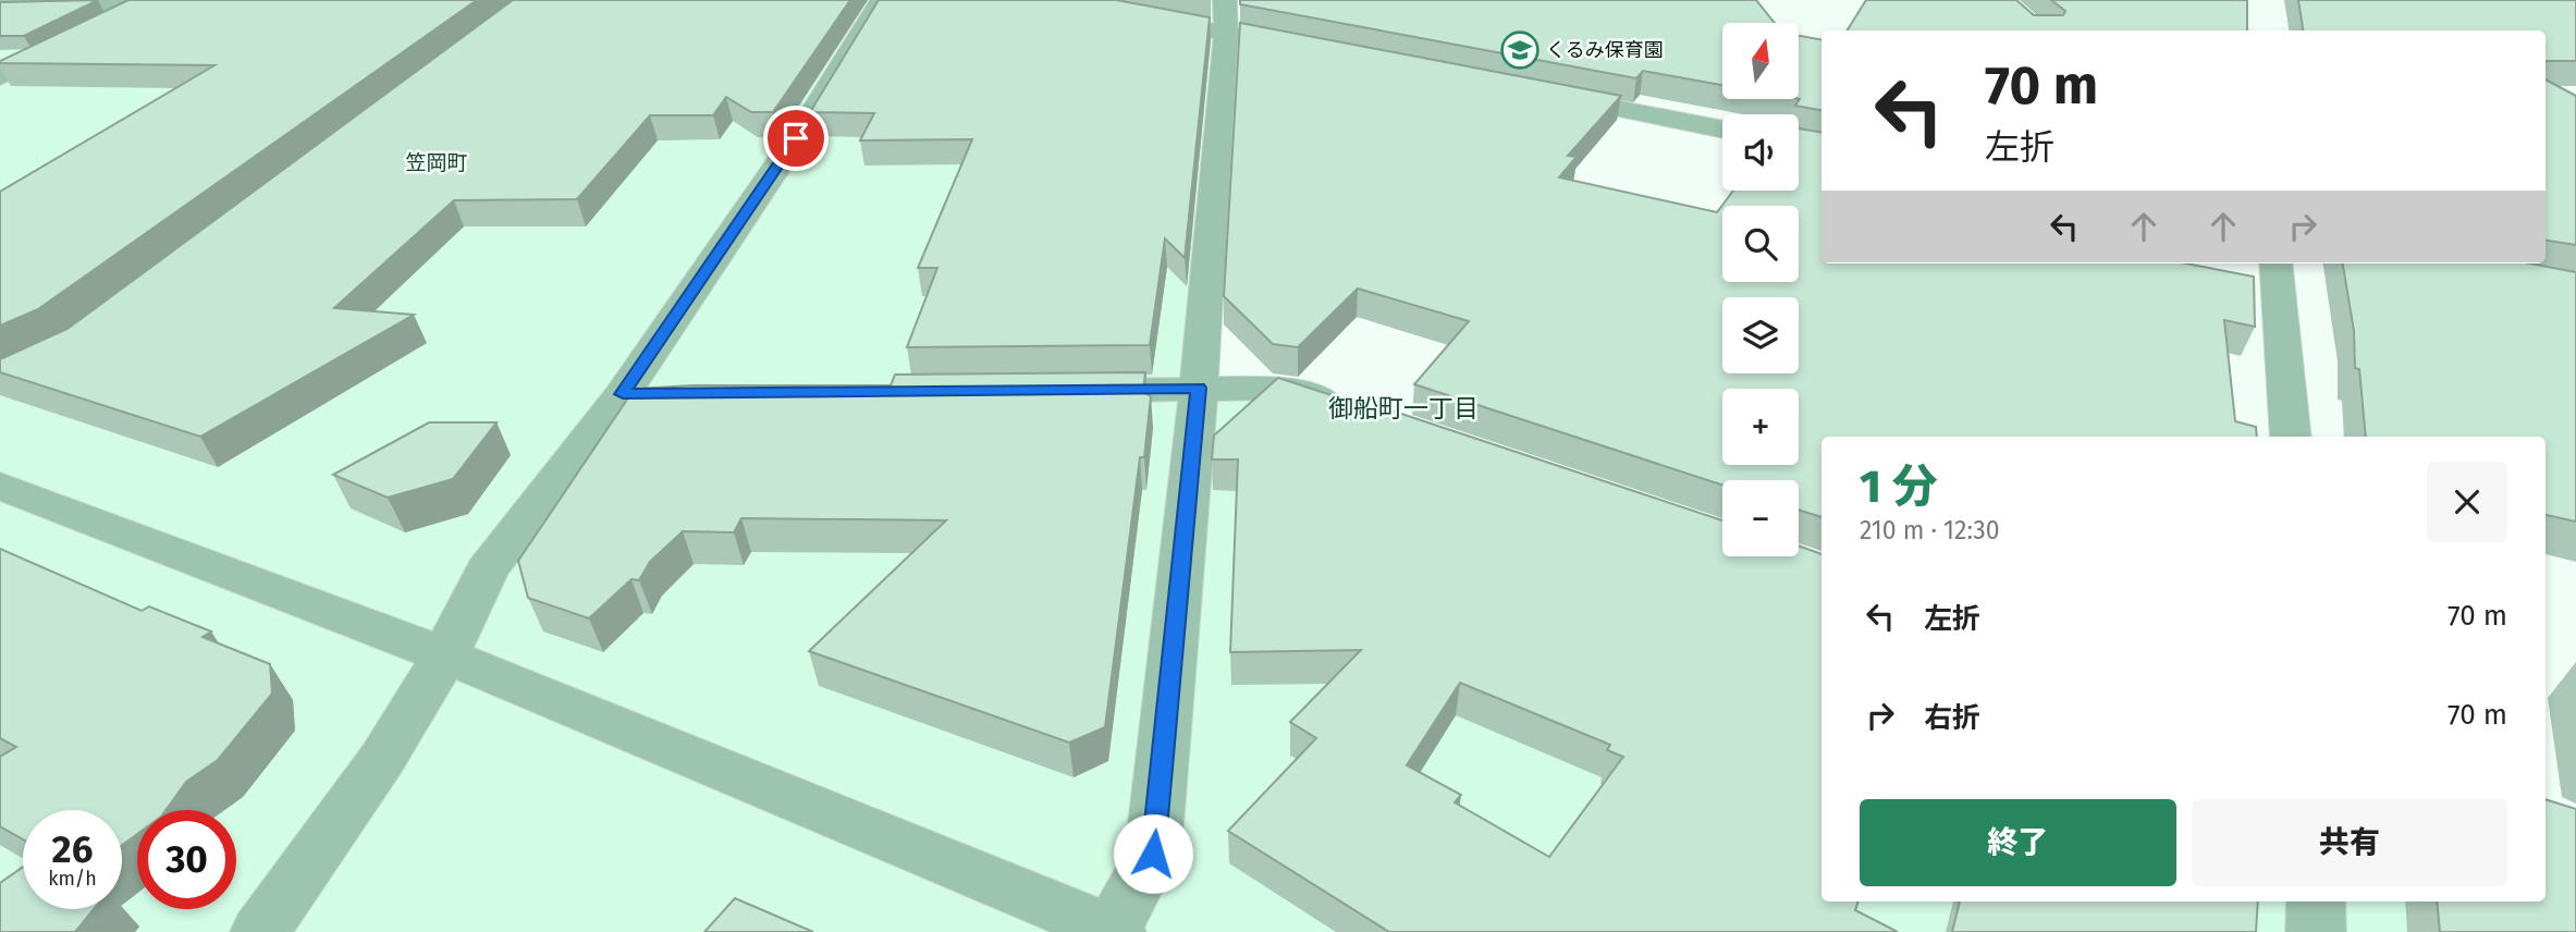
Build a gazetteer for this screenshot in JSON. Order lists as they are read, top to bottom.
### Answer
{
  "districts": ["笠岡町", "御船町一丁目"],
  "places": {
    "school or university": ["くるみ保育園"]
  },
  "north": "top",
  "page": {
    "map_buttons": ["+", "−"],
    "turn": ["70 m", "左折"],
    "heading": ["1 分", "210 m · 12:30"],
    "list": [
      {
        "name": "左折",
        "value": "70 m"
      },
      {
        "name": "右折",
        "value": "70 m"
      }
    ],
    "buttons": ["終了", "共有"],
    "speed": "26 km/h",
    "limit": "30"
  }
}
